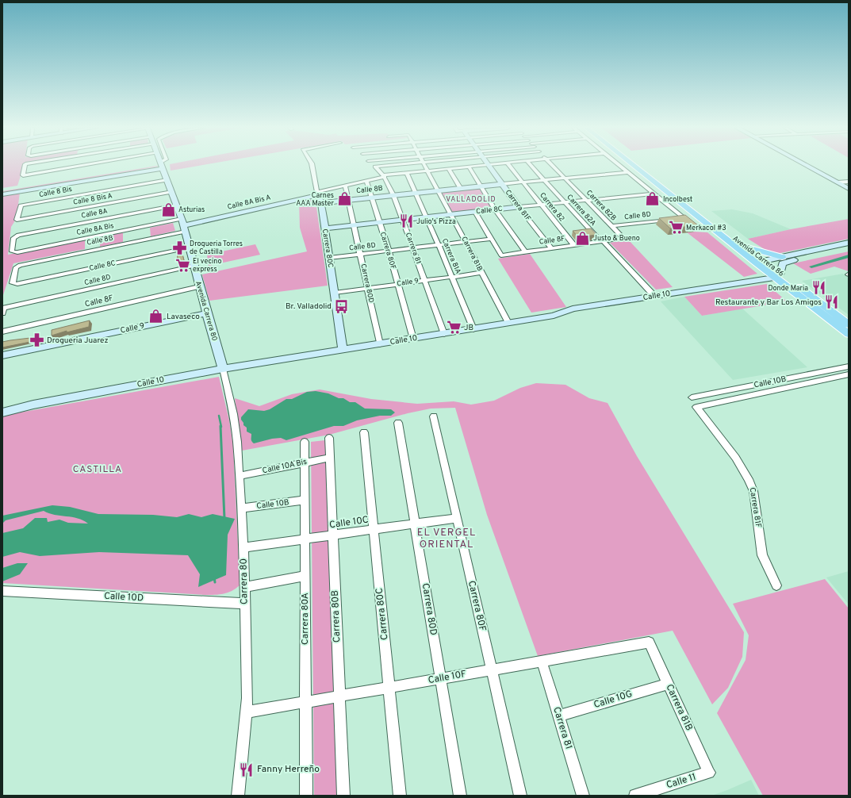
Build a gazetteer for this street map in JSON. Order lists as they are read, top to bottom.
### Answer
{
  "streets": {
    "main road": ["Avenida Carrera 86"],
    "street": [
      "Calle 8B",
      "Calle 8 Bis",
      "Calle 8 Bis A",
      "Calle 8A Bis A",
      "Carrera 81F",
      "Carrera 82B",
      "Carrera 82",
      "Calle 8C",
      "Carrera 82A",
      "Calle 8A",
      "Calle 8D",
      "Calle 8A Bis",
      "Calle 8F",
      "Carrera 80C",
      "Carrera 81",
      "Carrera 80F",
      "Carrera 81B",
      "Carrera 81A",
      "Calle 9",
      "Carrera 80D",
      "Calle 10",
      "Avenida Carrera 80",
      "Calle 10B",
      "Calle 10A Bis",
      "Calle 10C",
      "Carrera 80",
      "Calle 10D",
      "Carrera 80B",
      "Carrera 80A",
      "Calle 10F",
      "Calle 10G",
      "Calle 11"
    ]
  },
  "crossings": [
    ["Calle 8B", "Calle 8A Bis A"],
    ["Calle 8B", "Carrera 81F"],
    ["Calle 8B", "Carrera 82B"],
    ["Calle 8B", "Carrera 82"],
    ["Calle 8B", "Calle 8C"],
    ["Calle 8B", "Carrera 82A"],
    ["Calle 8B", "Calle 8A Bis"],
    ["Calle 8B", "Carrera 80C"],
    ["Calle 8B", "Carrera 81"],
    ["Calle 8B", "Carrera 80F"],
    ["Calle 8B", "Carrera 81B"],
    ["Calle 8B", "Carrera 81A"],
    ["Calle 8B", "Carrera 80D"],
    ["Calle 8B", "Avenida Carrera 80"],
    ["Calle 8 Bis", "Calle 8 Bis A"],
    ["Calle 8 Bis", "Avenida Carrera 80"],
    ["Calle 8 Bis A", "Avenida Carrera 80"],
    ["Calle 8A Bis A", "Calle 8A Bis"],
    ["Calle 8A Bis A", "Carrera 80C"],
    ["Calle 8A Bis A", "Carrera 81"],
    ["Calle 8A Bis A", "Carrera 80F"],
    ["Calle 8A Bis A", "Carrera 80D"],
    ["Calle 8A Bis A", "Avenida Carrera 80"],
    ["Carrera 81F", "Calle 8C"],
    ["Carrera 81F", "Calle 8F"],
    ["Carrera 81F", "Calle 10B"],
    ["Carrera 82B", "Calle 8C"],
    ["Carrera 82B", "Calle 8D"],
    ["Carrera 82B", "Calle 8F"],
    ["Carrera 82", "Calle 8C"],
    ["Carrera 82", "Calle 8F"],
    ["Calle 8C", "Carrera 82A"],
    ["Calle 8C", "Carrera 80C"],
    ["Calle 8C", "Carrera 81"],
    ["Calle 8C", "Carrera 80F"],
    ["Calle 8C", "Carrera 81B"],
    ["Calle 8C", "Carrera 81A"],
    ["Calle 8C", "Carrera 80D"],
    ["Calle 8C", "Avenida Carrera 80"],
    ["Carrera 82A", "Calle 8F"],
    ["Carrera 82A", "Calle 10"],
    ["Calle 8A", "Calle 8A Bis"],
    ["Calle 8A", "Avenida Carrera 80"],
    ["Calle 8D", "Calle 8F"],
    ["Calle 8D", "Carrera 80C"],
    ["Calle 8D", "Carrera 81"],
    ["Calle 8D", "Carrera 80F"],
    ["Calle 8D", "Carrera 81B"],
    ["Calle 8D", "Carrera 81A"],
    ["Calle 8D", "Carrera 80D"],
    ["Calle 8D", "Avenida Carrera 80"],
    ["Calle 8A Bis", "Avenida Carrera 80"],
    ["Calle 8F", "Avenida Carrera 80"],
    ["Carrera 80C", "Calle 9"],
    ["Carrera 80C", "Calle 10"],
    ["Carrera 80C", "Calle 10C"],
    ["Carrera 80C", "Calle 10F"],
    ["Carrera 81", "Calle 9"],
    ["Carrera 81", "Calle 10"],
    ["Carrera 81", "Calle 10F"],
    ["Carrera 81", "Calle 10G"],
    ["Carrera 80F", "Calle 9"],
    ["Carrera 80F", "Calle 10"],
    ["Carrera 80F", "Calle 10C"],
    ["Carrera 80F", "Calle 10F"],
    ["Carrera 81B", "Calle 9"],
    ["Carrera 81B", "Calle 10"],
    ["Carrera 81B", "Calle 10F"],
    ["Carrera 81B", "Calle 10G"],
    ["Carrera 81B", "Calle 11"],
    ["Carrera 81A", "Calle 9"],
    ["Carrera 81A", "Calle 10"],
    ["Avenida Carrera 86", "Calle 10"],
    ["Calle 9", "Carrera 80D"],
    ["Calle 9", "Avenida Carrera 80"],
    ["Carrera 80D", "Calle 10"],
    ["Carrera 80D", "Calle 10C"],
    ["Carrera 80D", "Calle 10F"],
    ["Calle 10", "Avenida Carrera 80"],
    ["Calle 10", "Carrera 80"],
    ["Avenida Carrera 80", "Carrera 80"],
    ["Calle 10B", "Carrera 80"],
    ["Calle 10B", "Carrera 80A"],
    ["Calle 10A Bis", "Carrera 80"],
    ["Calle 10A Bis", "Carrera 80B"],
    ["Calle 10A Bis", "Carrera 80A"],
    ["Calle 10C", "Carrera 80"],
    ["Calle 10C", "Carrera 80B"],
    ["Calle 10C", "Carrera 80A"],
    ["Carrera 80", "Calle 10D"],
    ["Carrera 80", "Calle 10F"],
    ["Carrera 80B", "Calle 10F"],
    ["Carrera 80A", "Calle 10F"]
  ],
  "districts": ["VALLADOLID", "CASTILLA", "EL VERGEL ORIENTAL"],
  "places": {
    "shop": [
      "Carnes AAA Master",
      "Incolbest",
      "Asturias",
      "Justo & Bueno",
      "Lavaseco"
    ],
    "restaurant": [
      "Julio's Pizza",
      "Donde Maria",
      "Restaurante y Bar Los Amigos",
      "Fanny Herreño"
    ],
    "supermarket": ["Merkacol #3", "El vecino express", "JB"],
    "pharmacy": ["Drogueria Torres de Castilla", "Drogueria Juarez"],
    "bus stop": ["Br. Valladolid"]
  }
}
